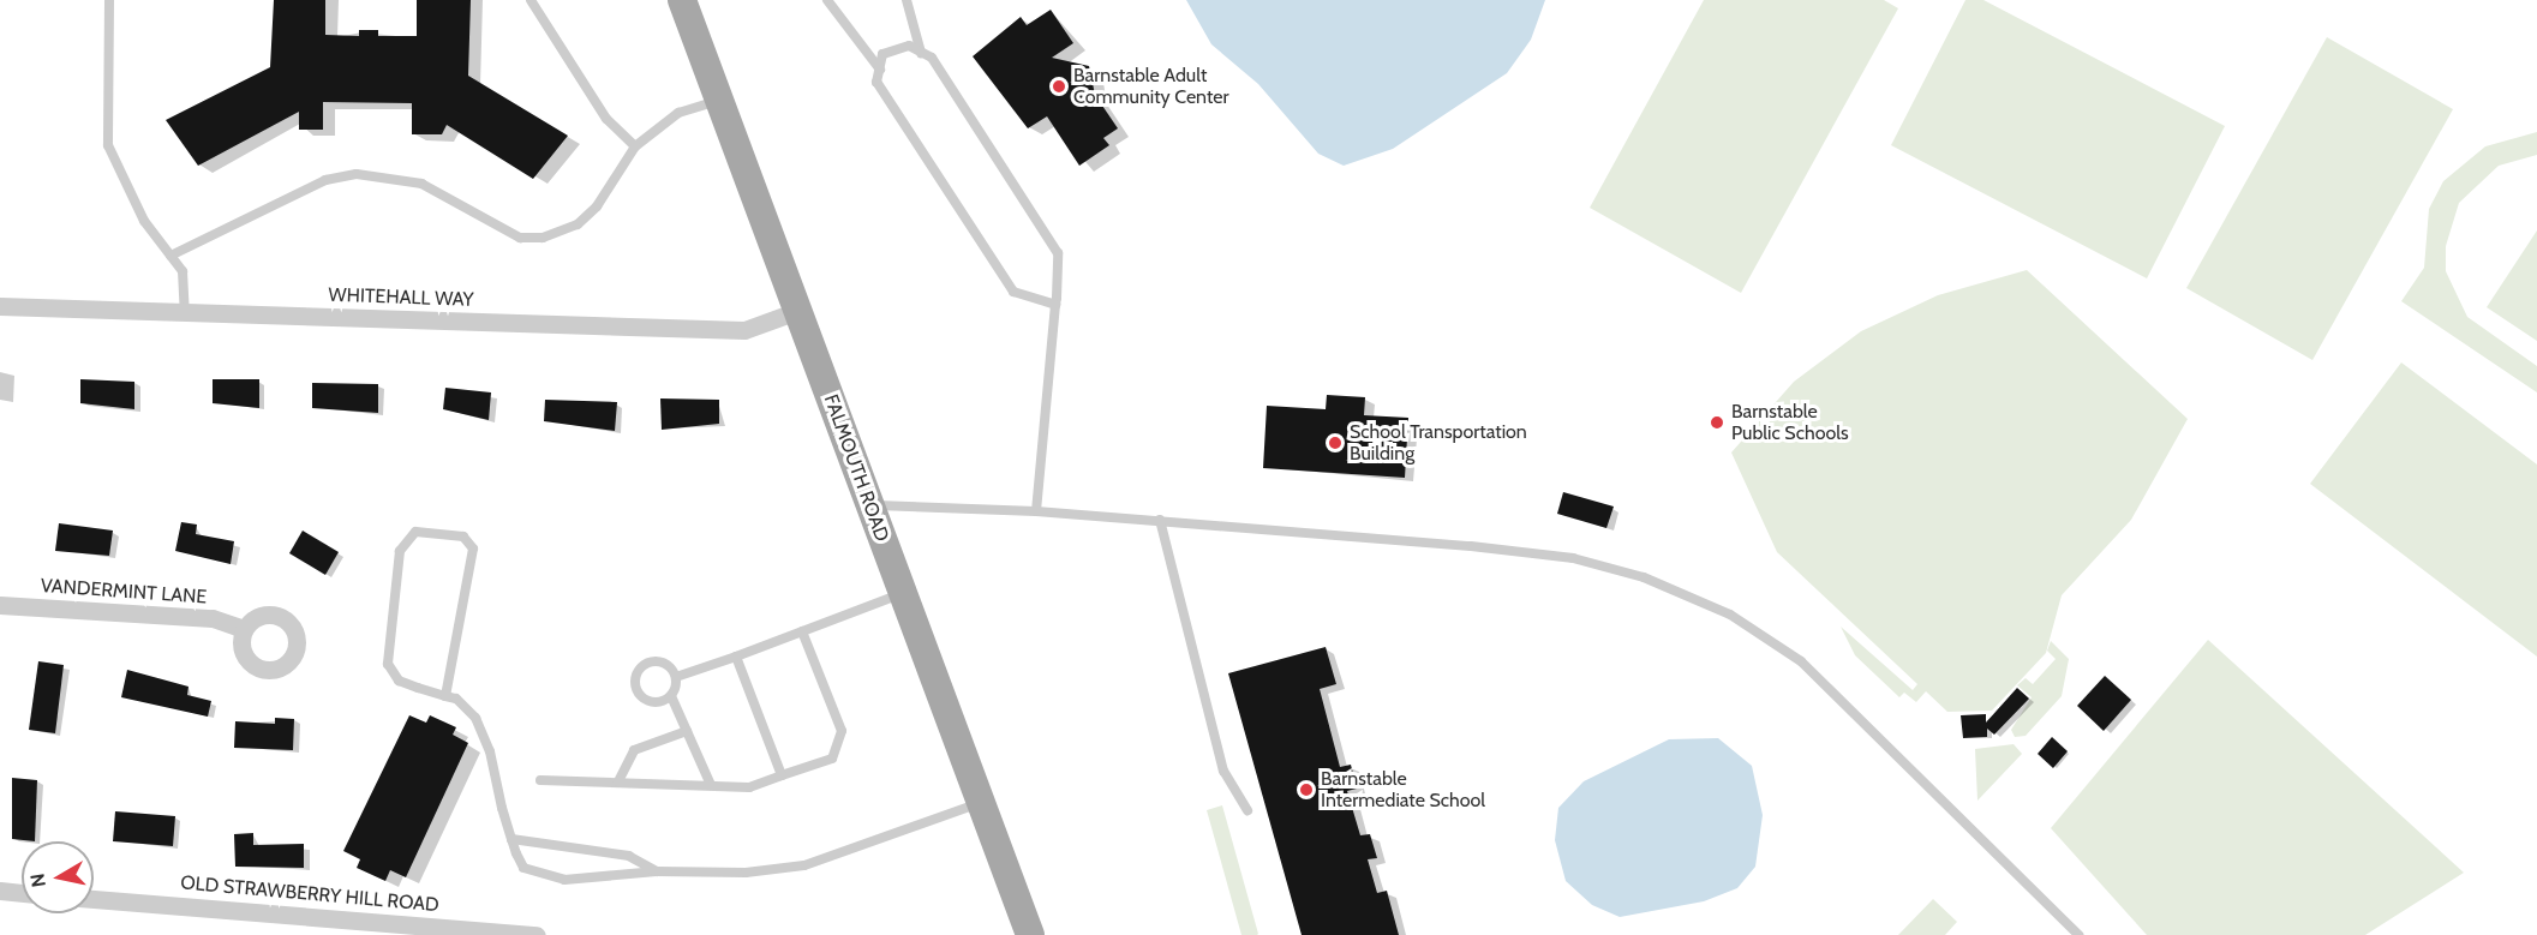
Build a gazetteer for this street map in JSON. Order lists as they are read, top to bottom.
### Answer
{
  "streets": {
    "main road": ["FALMOUTH ROAD"],
    "street": ["WHITEHALL WAY", "VANDERMINT LANE", "OLD STRAWBERRY HILL ROAD"]
  },
  "crossings": [
    ["WHITEHALL WAY", "FALMOUTH ROAD"]
  ],
  "places": [
    "Barnstable Adult Community Center",
    "Barnstable Public Schools",
    "School Transportation Building",
    "Barnstable Intermediate School"
  ],
  "north": "left"
}
